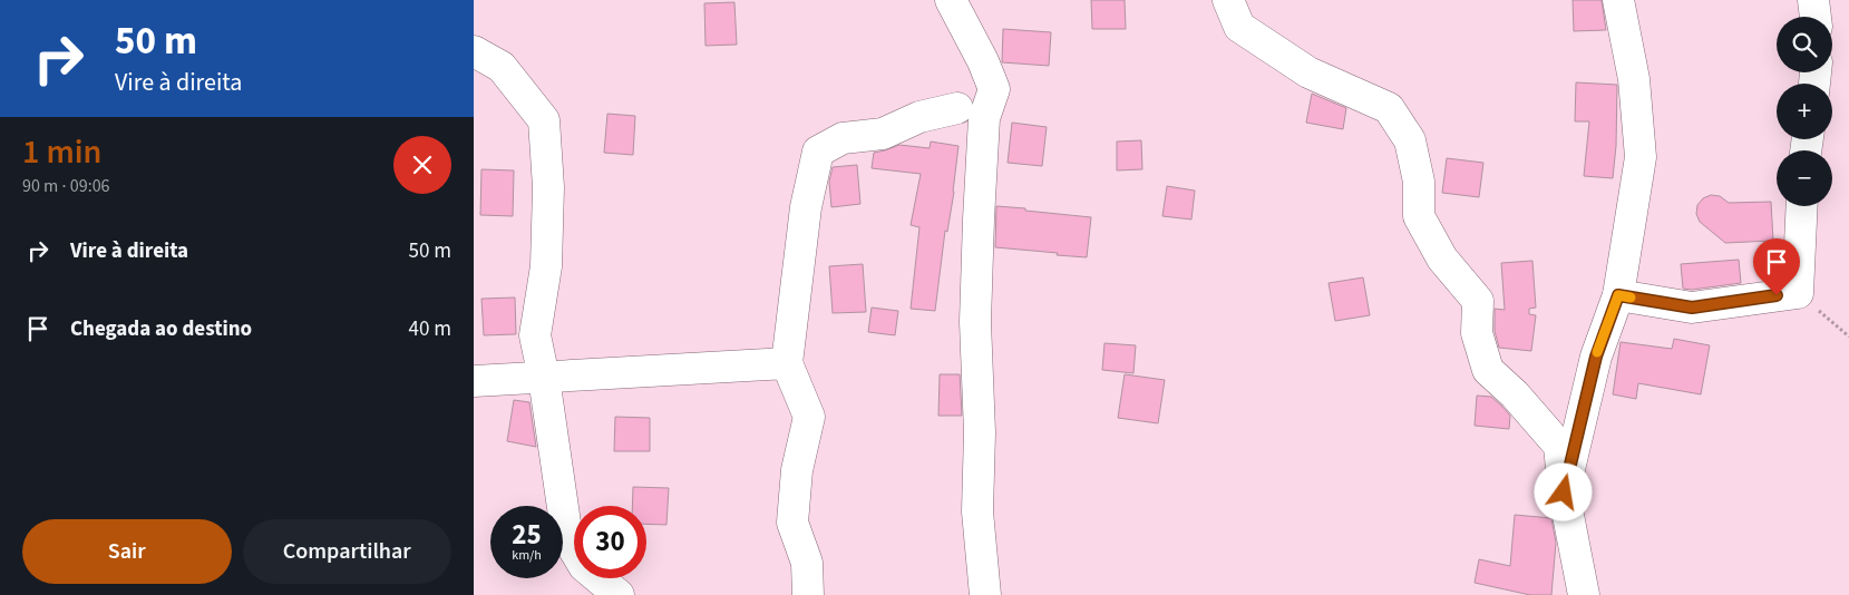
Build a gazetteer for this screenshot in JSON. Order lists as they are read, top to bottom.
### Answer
{
  "page": {
    "turn": ["50 m", "Vire à direita"],
    "map_buttons": ["+", "−"],
    "heading": ["1 min", "90 m · 09:06"],
    "list": [
      {
        "name": "Vire à direita",
        "value": "50 m"
      },
      {
        "name": "Chegada ao destino",
        "value": "40 m"
      }
    ],
    "speed": "25 km/h",
    "limit": "30",
    "buttons": ["Sair", "Compartilhar"]
  }
}
